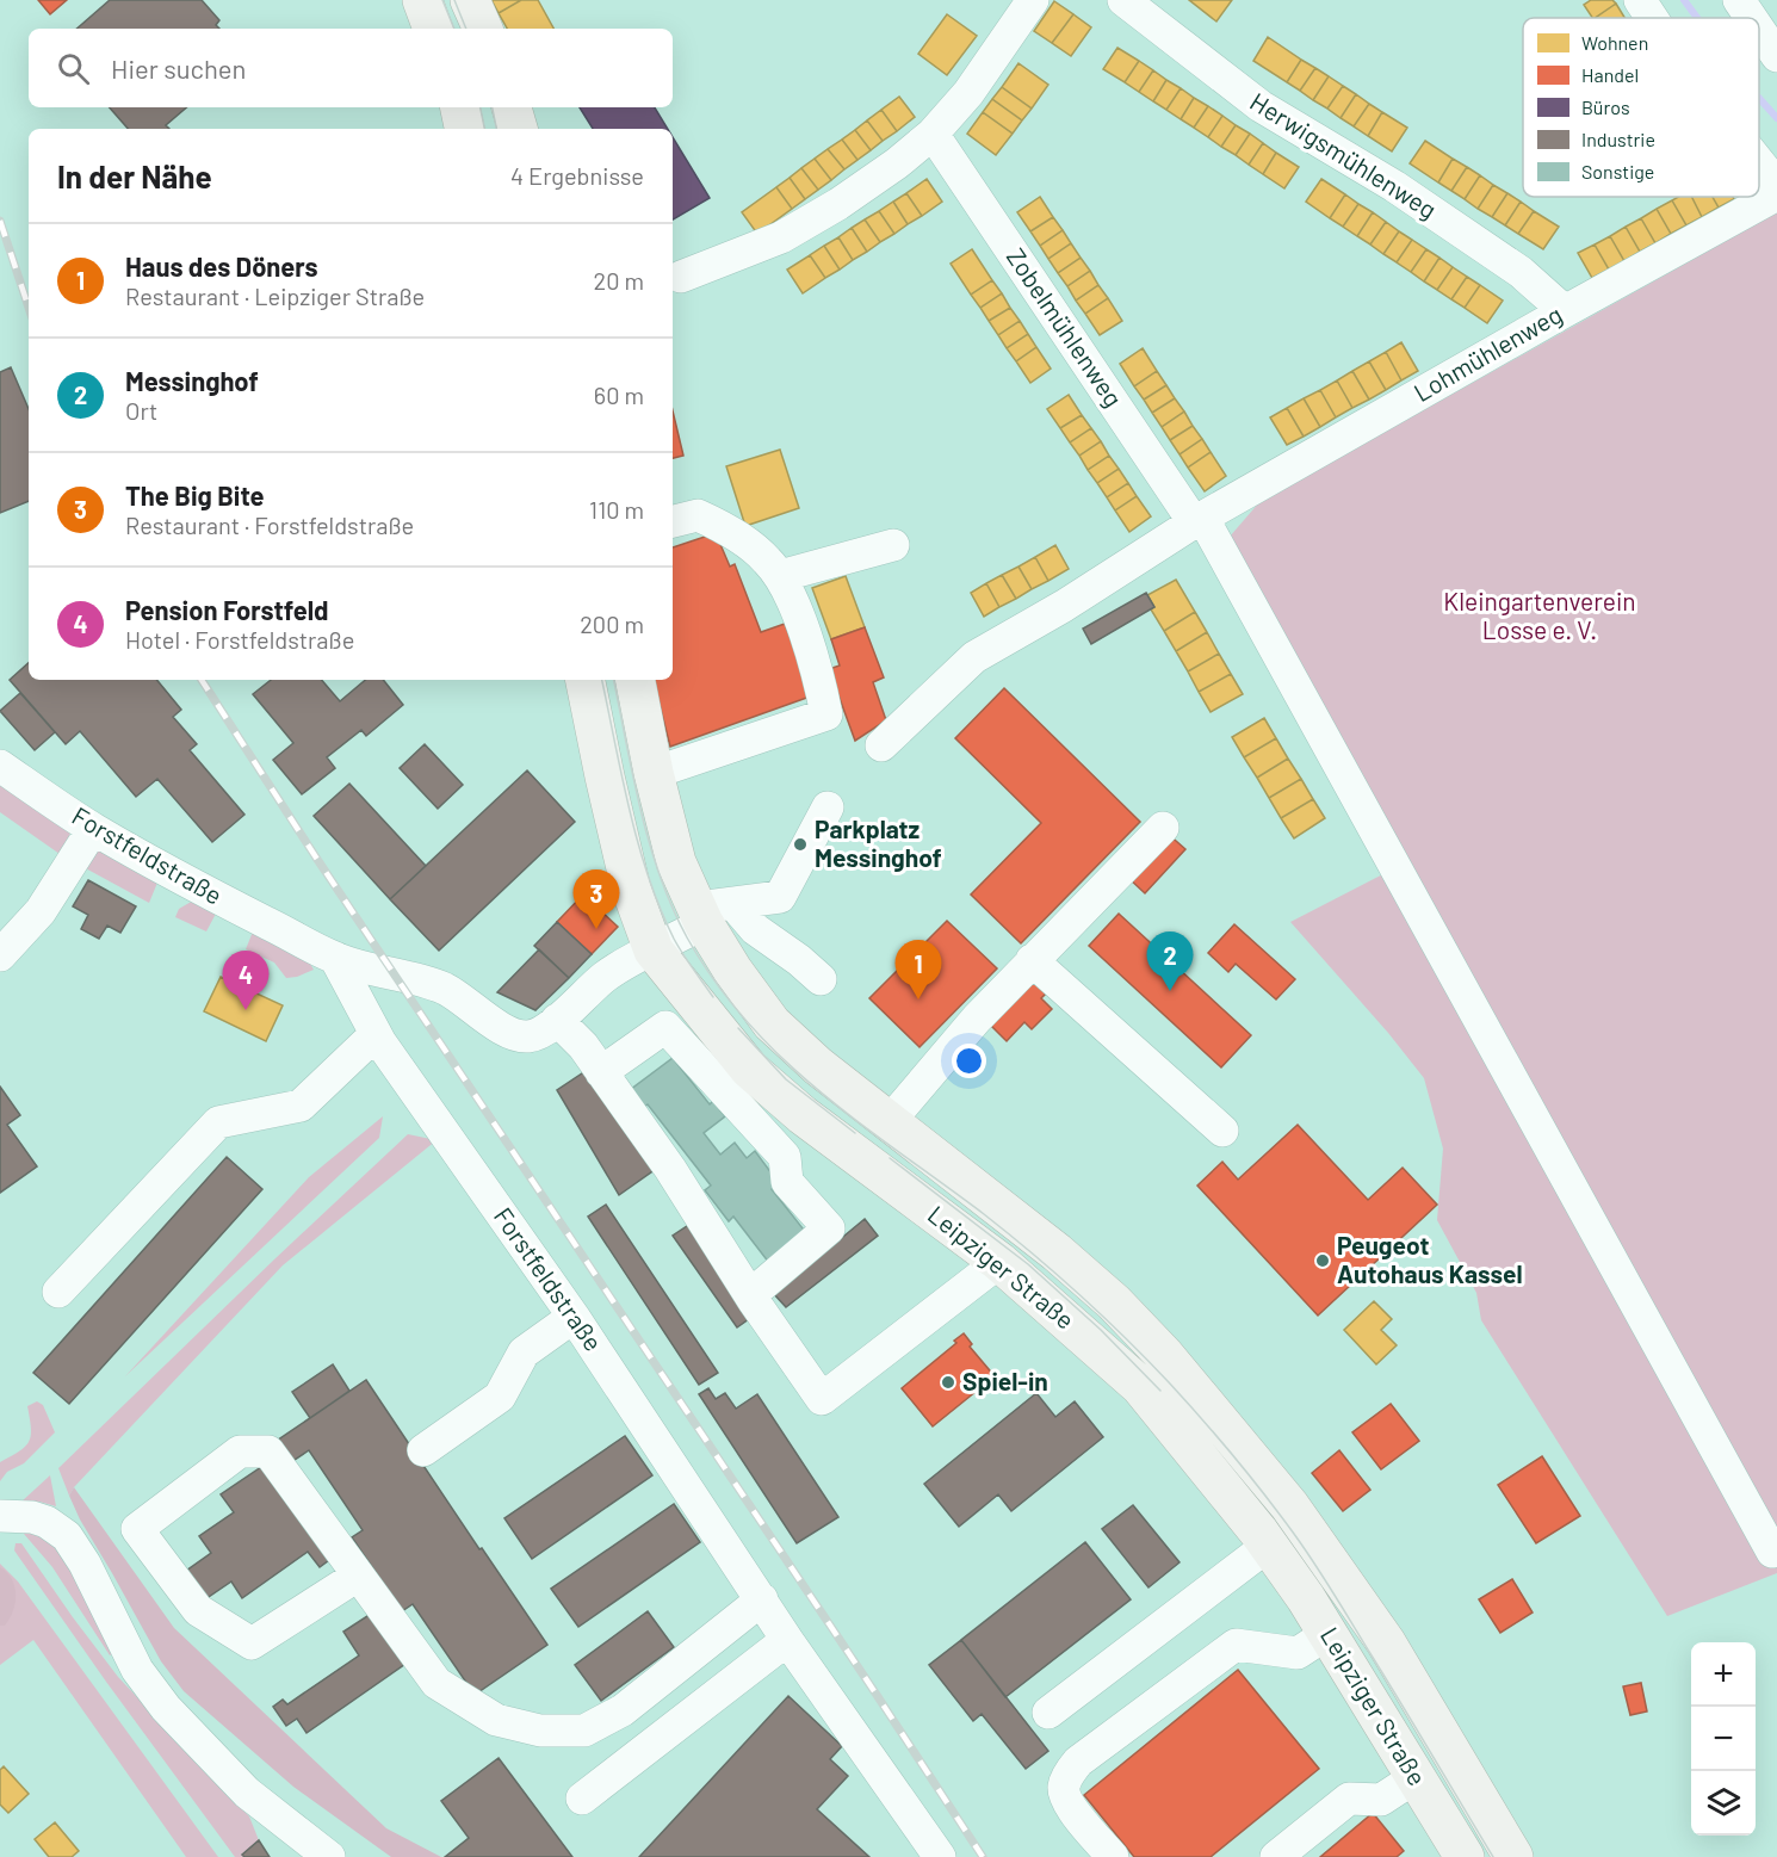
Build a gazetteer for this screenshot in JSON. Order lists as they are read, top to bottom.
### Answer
{
  "streets": {
    "main road": ["Leipziger Straße"],
    "street": [
      "Herwigsmühlenweg",
      "Zobelmühlenweg",
      "Lohmühlenweg",
      "Forstfeldstraße"
    ]
  },
  "crossings": [
    ["Herwigsmühlenweg", "Lohmühlenweg"],
    ["Zobelmühlenweg", "Lohmühlenweg"],
    ["Forstfeldstraße", "Leipziger Straße"]
  ],
  "parks": ["Kleingartenverein Losse e. V."],
  "places": ["Parkplatz Messinghof", "Peugeot Autohaus Kassel", "Spiel-in"],
  "legend": [
    "Wohnen",
    "Handel",
    "Büros",
    "Industrie",
    "Sonstige"
  ],
  "page": {
    "search": "Hier suchen",
    "heading": ["In der Nähe", "4 Ergebnisse"],
    "list": [
      {
        "mark": "1",
        "name": "Haus des Döners",
        "note": "Restaurant · Leipziger Straße",
        "value": "20 m"
      },
      {
        "mark": "2",
        "name": "Messinghof",
        "note": "Ort",
        "value": "60 m"
      },
      {
        "mark": "3",
        "name": "The Big Bite",
        "note": "Restaurant · Forstfeldstraße",
        "value": "110 m"
      },
      {
        "mark": "4",
        "name": "Pension Forstfeld",
        "note": "Hotel · Forstfeldstraße",
        "value": "200 m"
      }
    ],
    "pins": [
      "3",
      "2",
      "1",
      "4"
    ],
    "map_buttons": ["+", "−"]
  }
}
